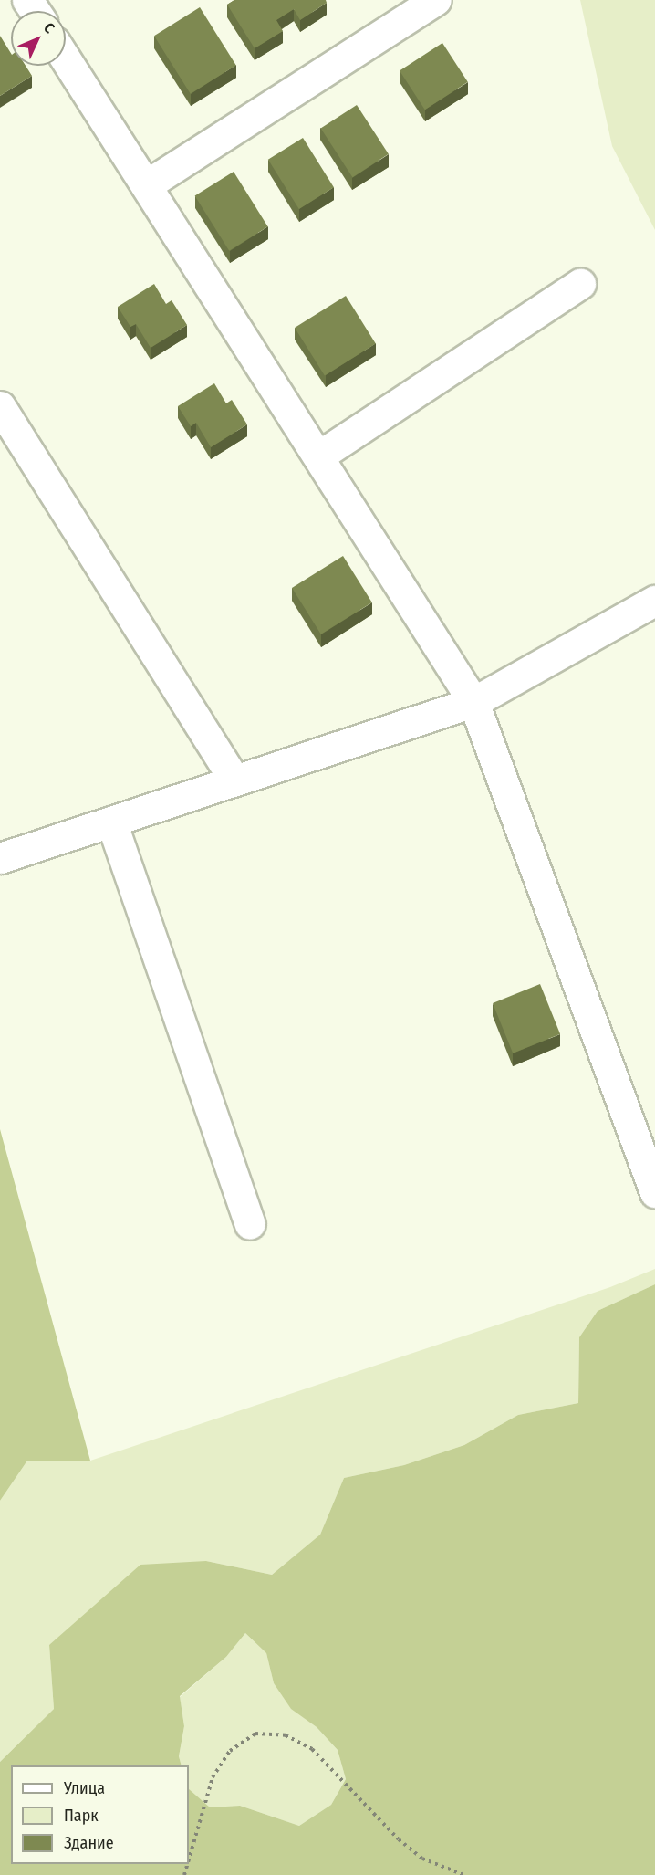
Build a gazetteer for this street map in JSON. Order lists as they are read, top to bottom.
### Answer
{
  "legend": ["Улица", "Парк", "Здание"],
  "north": "top right"
}
